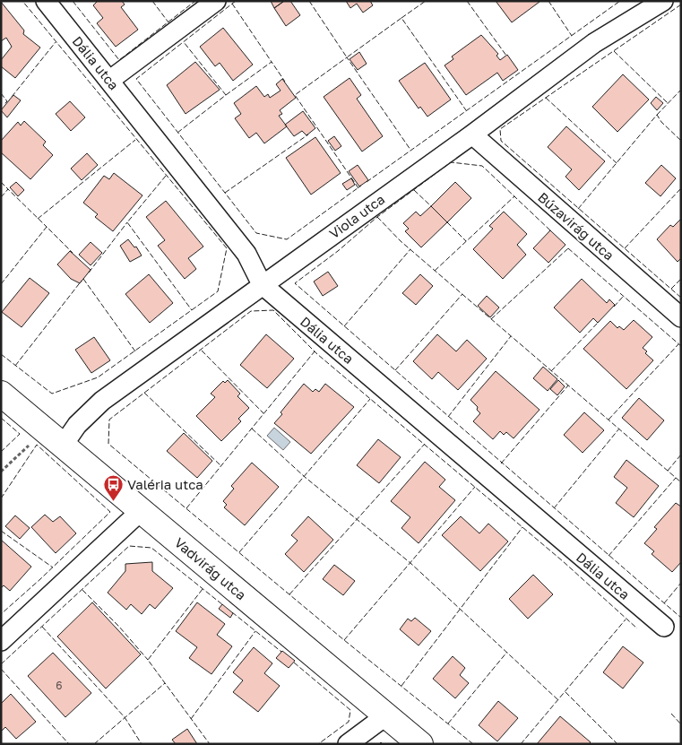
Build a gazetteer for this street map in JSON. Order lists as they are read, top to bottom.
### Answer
{
  "streets": {
    "street": [
      "Dália utca",
      "Viola utca",
      "Búzavirág utca",
      "Vadvirág utca"
    ]
  },
  "crossings": [
    ["Dália utca", "Viola utca"],
    ["Viola utca", "Búzavirág utca"],
    ["Viola utca", "Vadvirág utca"]
  ],
  "places": {
    "bus stop": ["Valéria utca"]
  },
  "house_numbers": ["6"]
}
